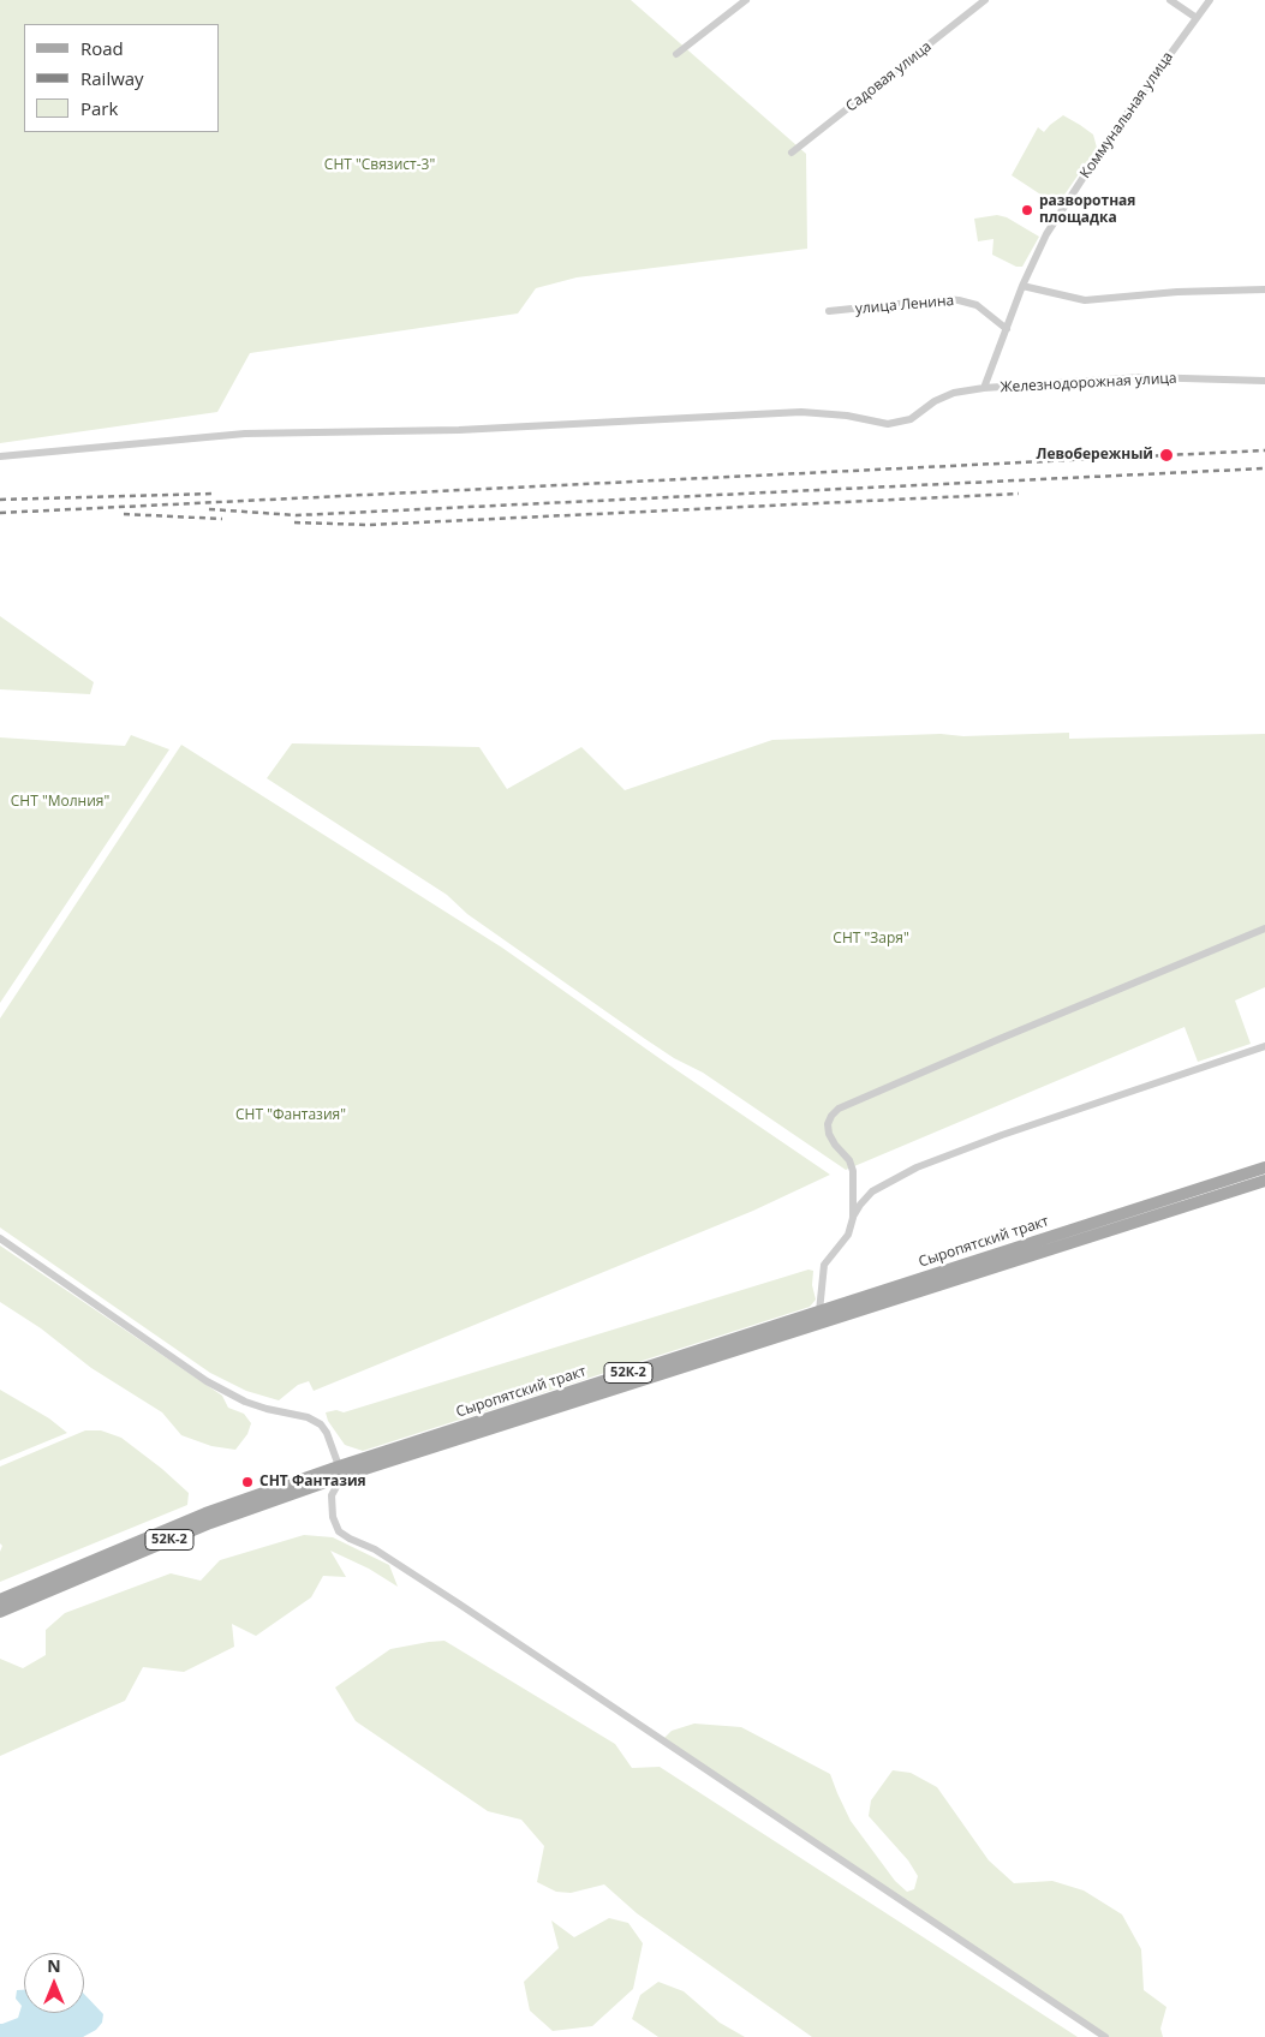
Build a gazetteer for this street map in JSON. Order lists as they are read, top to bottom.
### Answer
{
  "streets": {
    "main road": ["Сыропятский тракт", "52К-2"],
    "street": [
      "Садовая улица",
      "Коммунальная улица",
      "улица Ленина",
      "Железнодорожная улица"
    ]
  },
  "crossings": [
    ["Коммунальная улица", "улица Ленина"],
    ["Коммунальная улица", "Железнодорожная улица"]
  ],
  "parks": [
    "СНТ \"Связист-3\"",
    "СНТ \"Молния\"",
    "СНТ \"Заря\"",
    "СНТ \"Фантазия\""
  ],
  "places": ["разворотная площадка", "Левобережный", "СНТ Фантазия"],
  "legend": ["Road", "Railway", "Park"],
  "north": "top"
}
